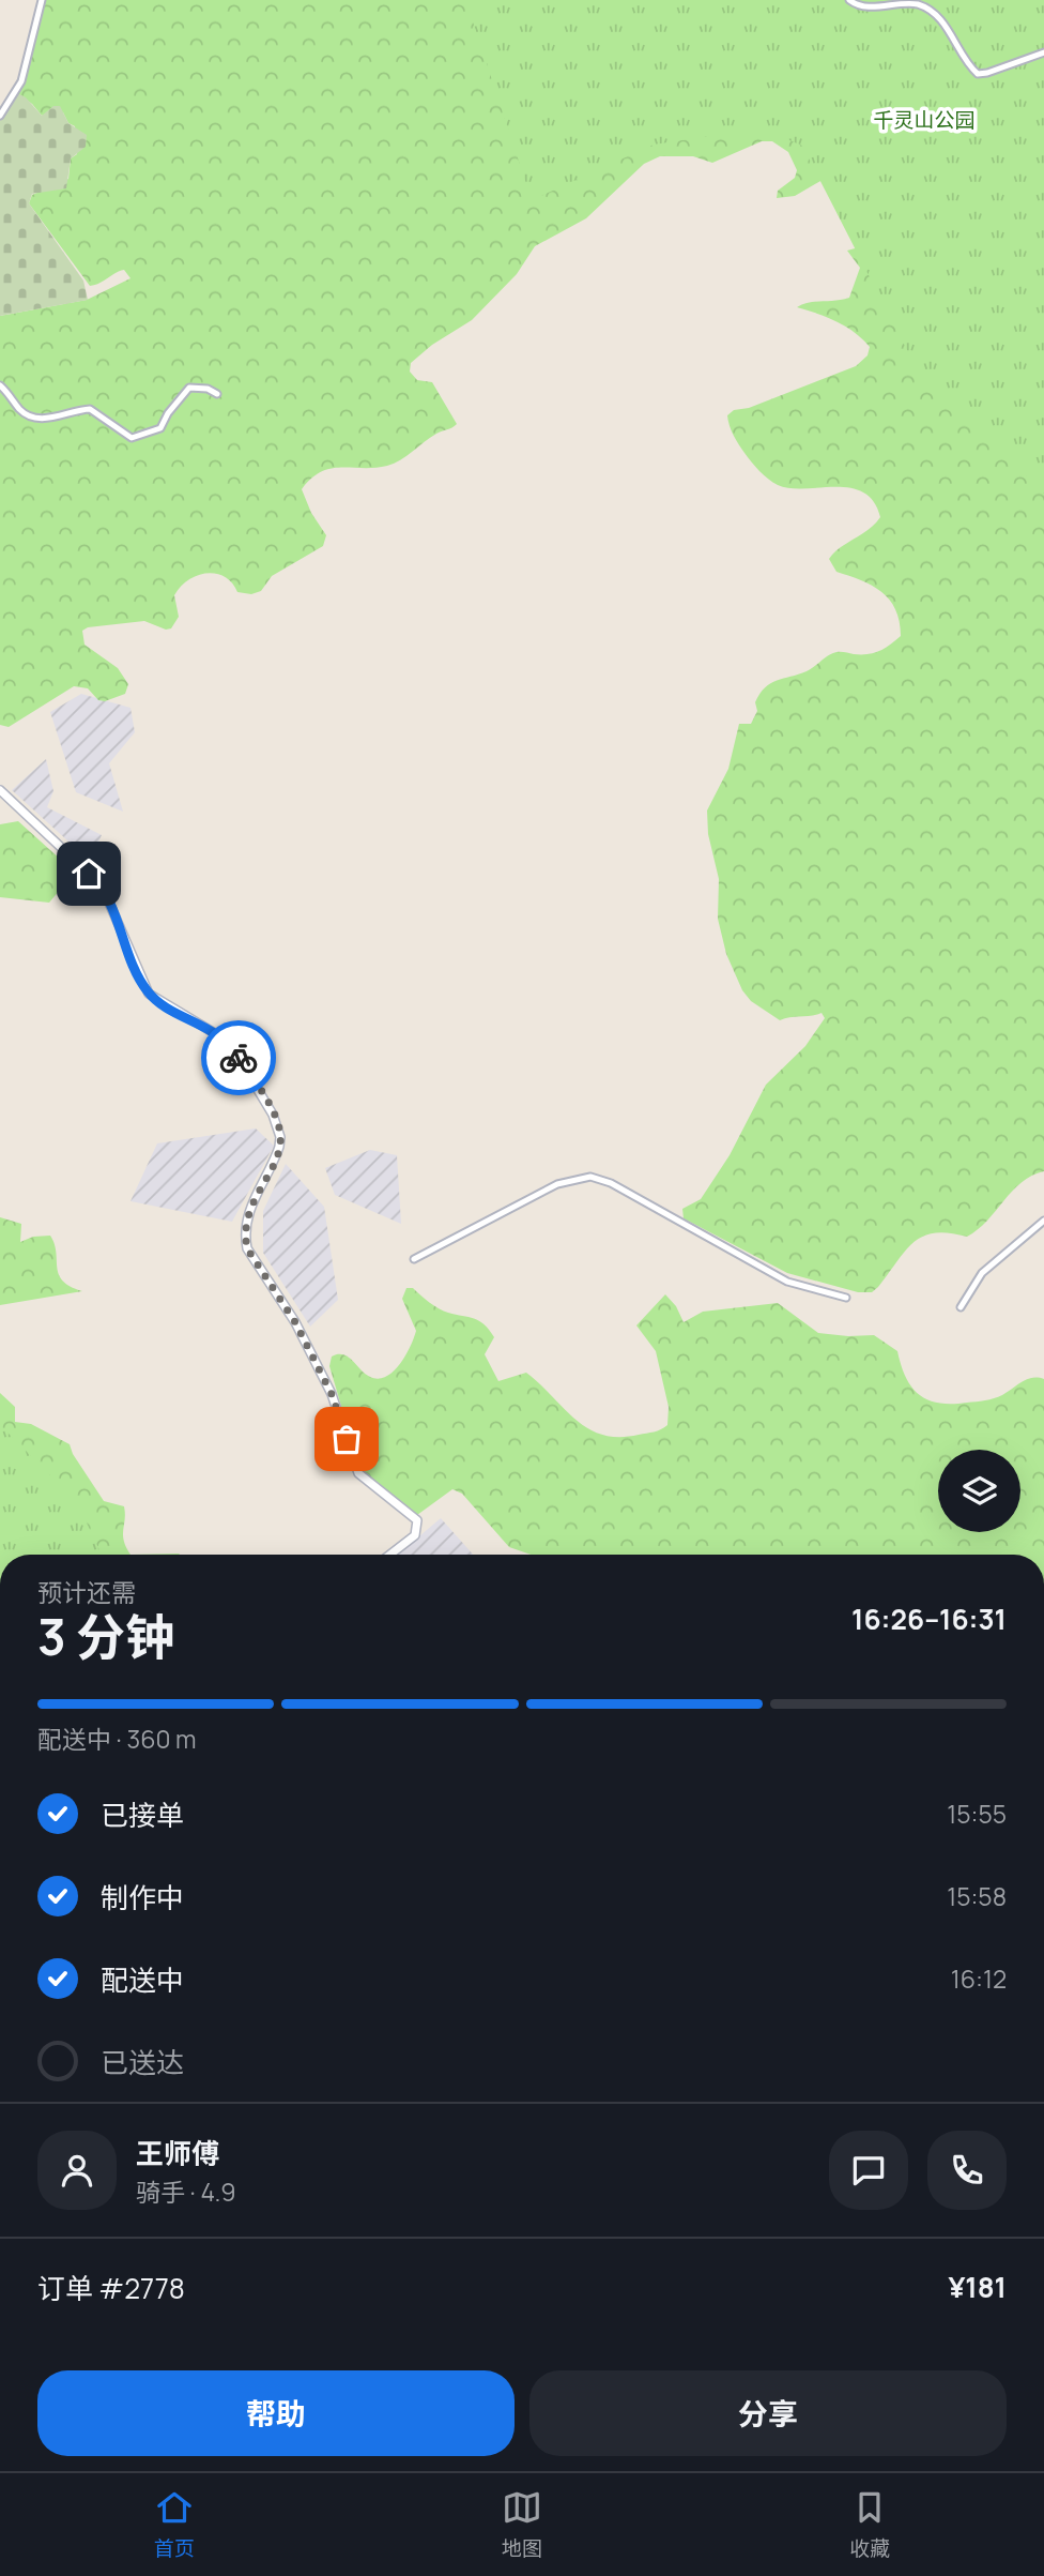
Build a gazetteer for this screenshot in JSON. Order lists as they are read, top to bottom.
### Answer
{
  "parks": ["千灵山公园"],
  "page": {
    "heading": ["3 分钟", "预计还需", "16:26–16:31"],
    "panel": [
      "王师傅",
      "骑手 · 4.9",
      "订单 #2778",
      "¥181"
    ],
    "bar": "配送中 · 360 m",
    "list": [
      ["已接单", "15:55"],
      ["制作中", "15:58"],
      ["配送中", "16:12"],
      "已送达"
    ],
    "buttons": ["帮助", "分享"],
    "tabs": ["首页", "地图", "收藏"]
  }
}
